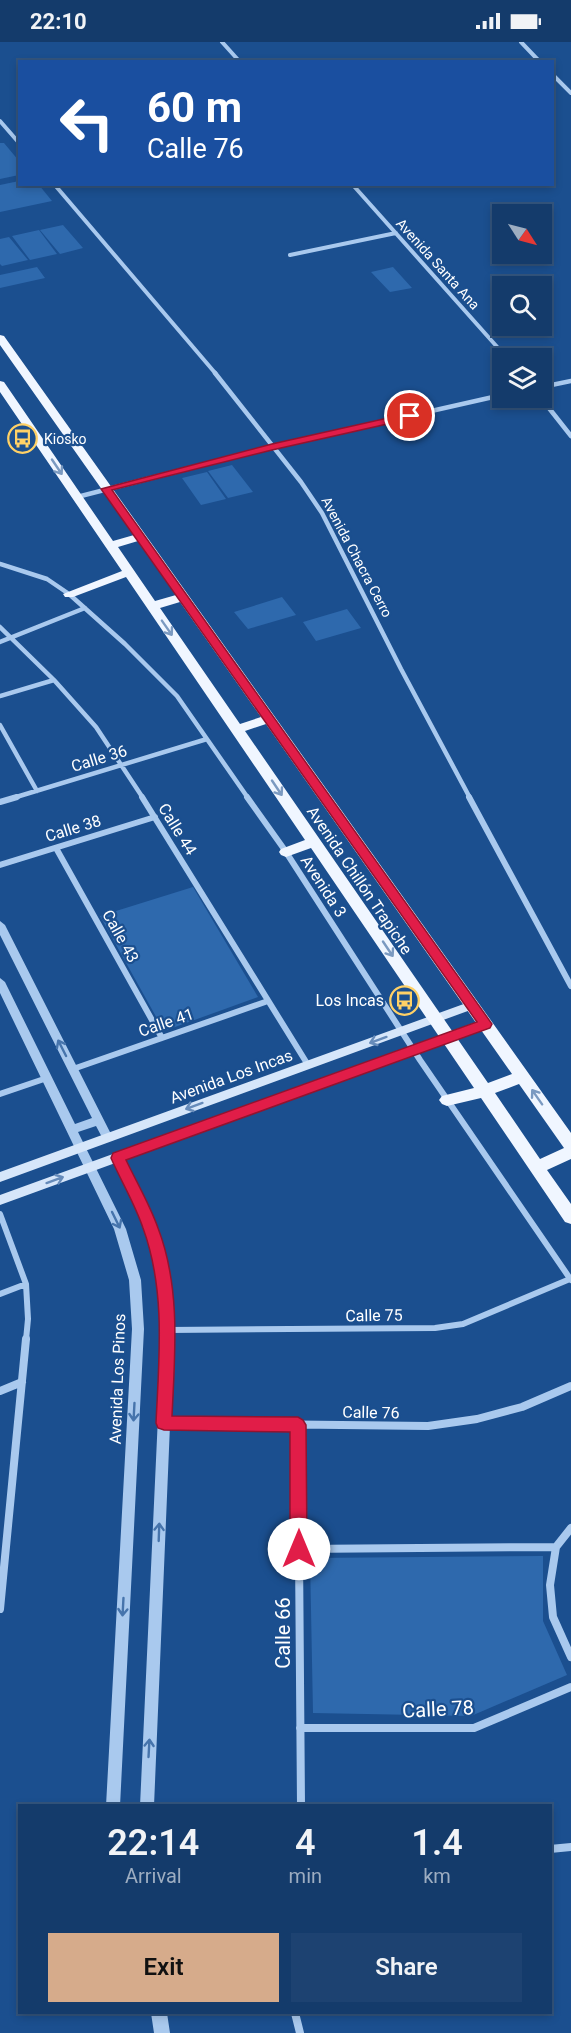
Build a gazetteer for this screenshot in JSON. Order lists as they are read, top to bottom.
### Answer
{
  "streets": {
    "main road": ["Avenida Chillón Trapiche", "Avenida Los Incas"],
    "street": [
      "Avenida Santa Ana",
      "Avenida Chacra Cerro",
      "Calle 36",
      "Calle 38",
      "Calle 44",
      "Avenida 3",
      "Calle 43",
      "Calle 41",
      "Calle 75",
      "Avenida Los Pinos",
      "Calle 76",
      "Calle 66",
      "Calle 78"
    ]
  },
  "crossings": [
    ["Calle 36", "Calle 44"],
    ["Calle 36", "Avenida 3"],
    ["Calle 38", "Calle 44"],
    ["Calle 38", "Calle 43"],
    ["Calle 44", "Calle 41"],
    ["Calle 44", "Avenida Los Incas"],
    ["Avenida Chillón Trapiche", "Avenida Los Incas"],
    ["Avenida 3", "Avenida Los Incas"],
    ["Avenida 3", "Calle 75"],
    ["Calle 43", "Calle 41"],
    ["Avenida Los Incas", "Avenida Los Pinos"],
    ["Calle 76", "Calle 66"],
    ["Calle 66", "Calle 78"]
  ],
  "places": {
    "bus stop": ["Kiosko", "Los Incas"]
  },
  "north": "bottom right",
  "page": {
    "status": "22:10",
    "turn": ["60 m", "Calle 76"],
    "eta": [
      "22:14",
      "Arrival",
      "4",
      "min",
      "1.4",
      "km"
    ],
    "buttons": ["Exit", "Share"]
  }
}
